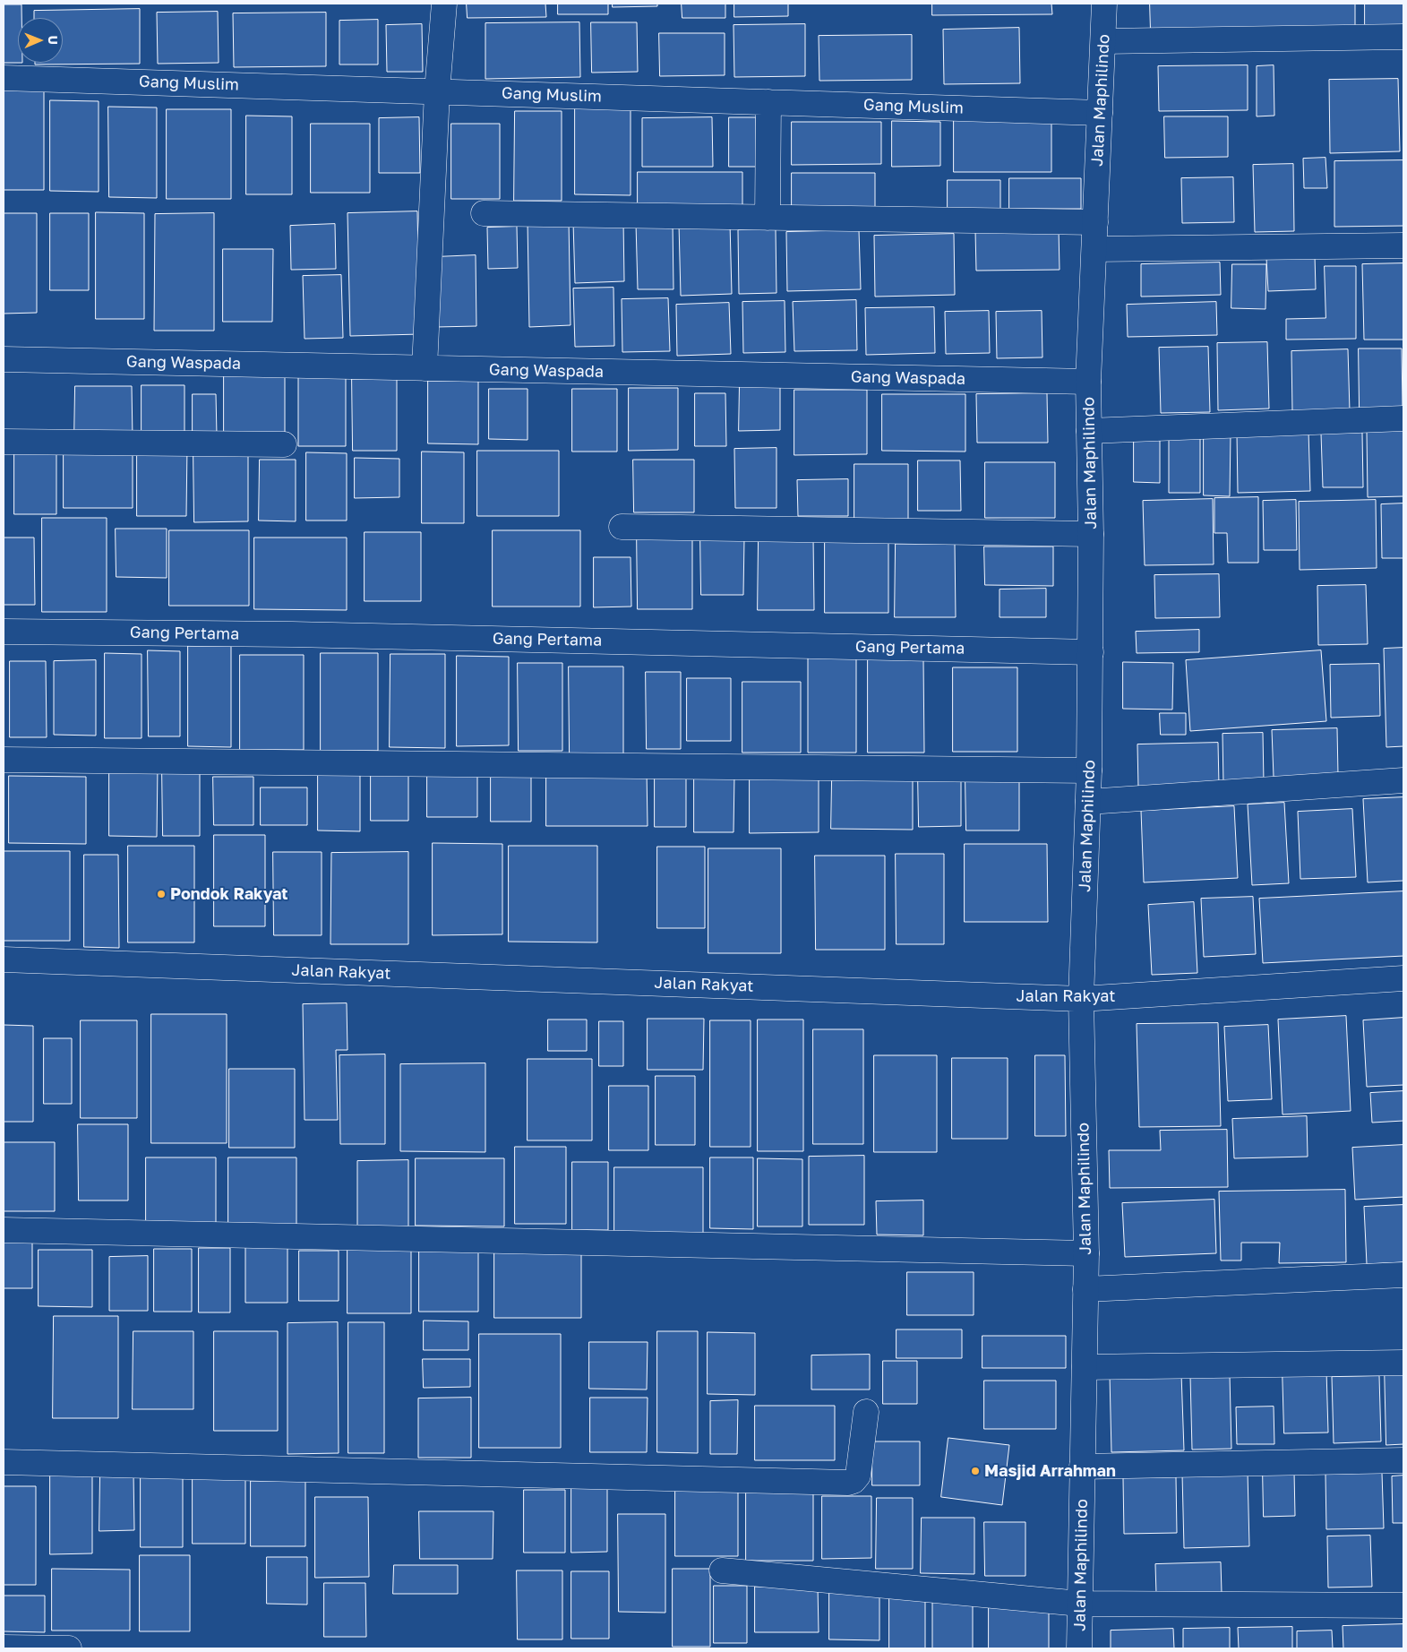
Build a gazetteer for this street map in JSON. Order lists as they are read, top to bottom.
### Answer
{
  "streets": {
    "street": [
      "Gang Muslim",
      "Jalan Maphilindo",
      "Gang Waspada",
      "Gang Pertama",
      "Jalan Rakyat"
    ]
  },
  "crossings": [
    ["Gang Muslim", "Jalan Maphilindo"],
    ["Jalan Maphilindo", "Gang Waspada"],
    ["Jalan Maphilindo", "Gang Pertama"],
    ["Jalan Maphilindo", "Jalan Rakyat"]
  ],
  "places": ["Pondok Rakyat", "Masjid Arrahman"],
  "north": "right"
}
